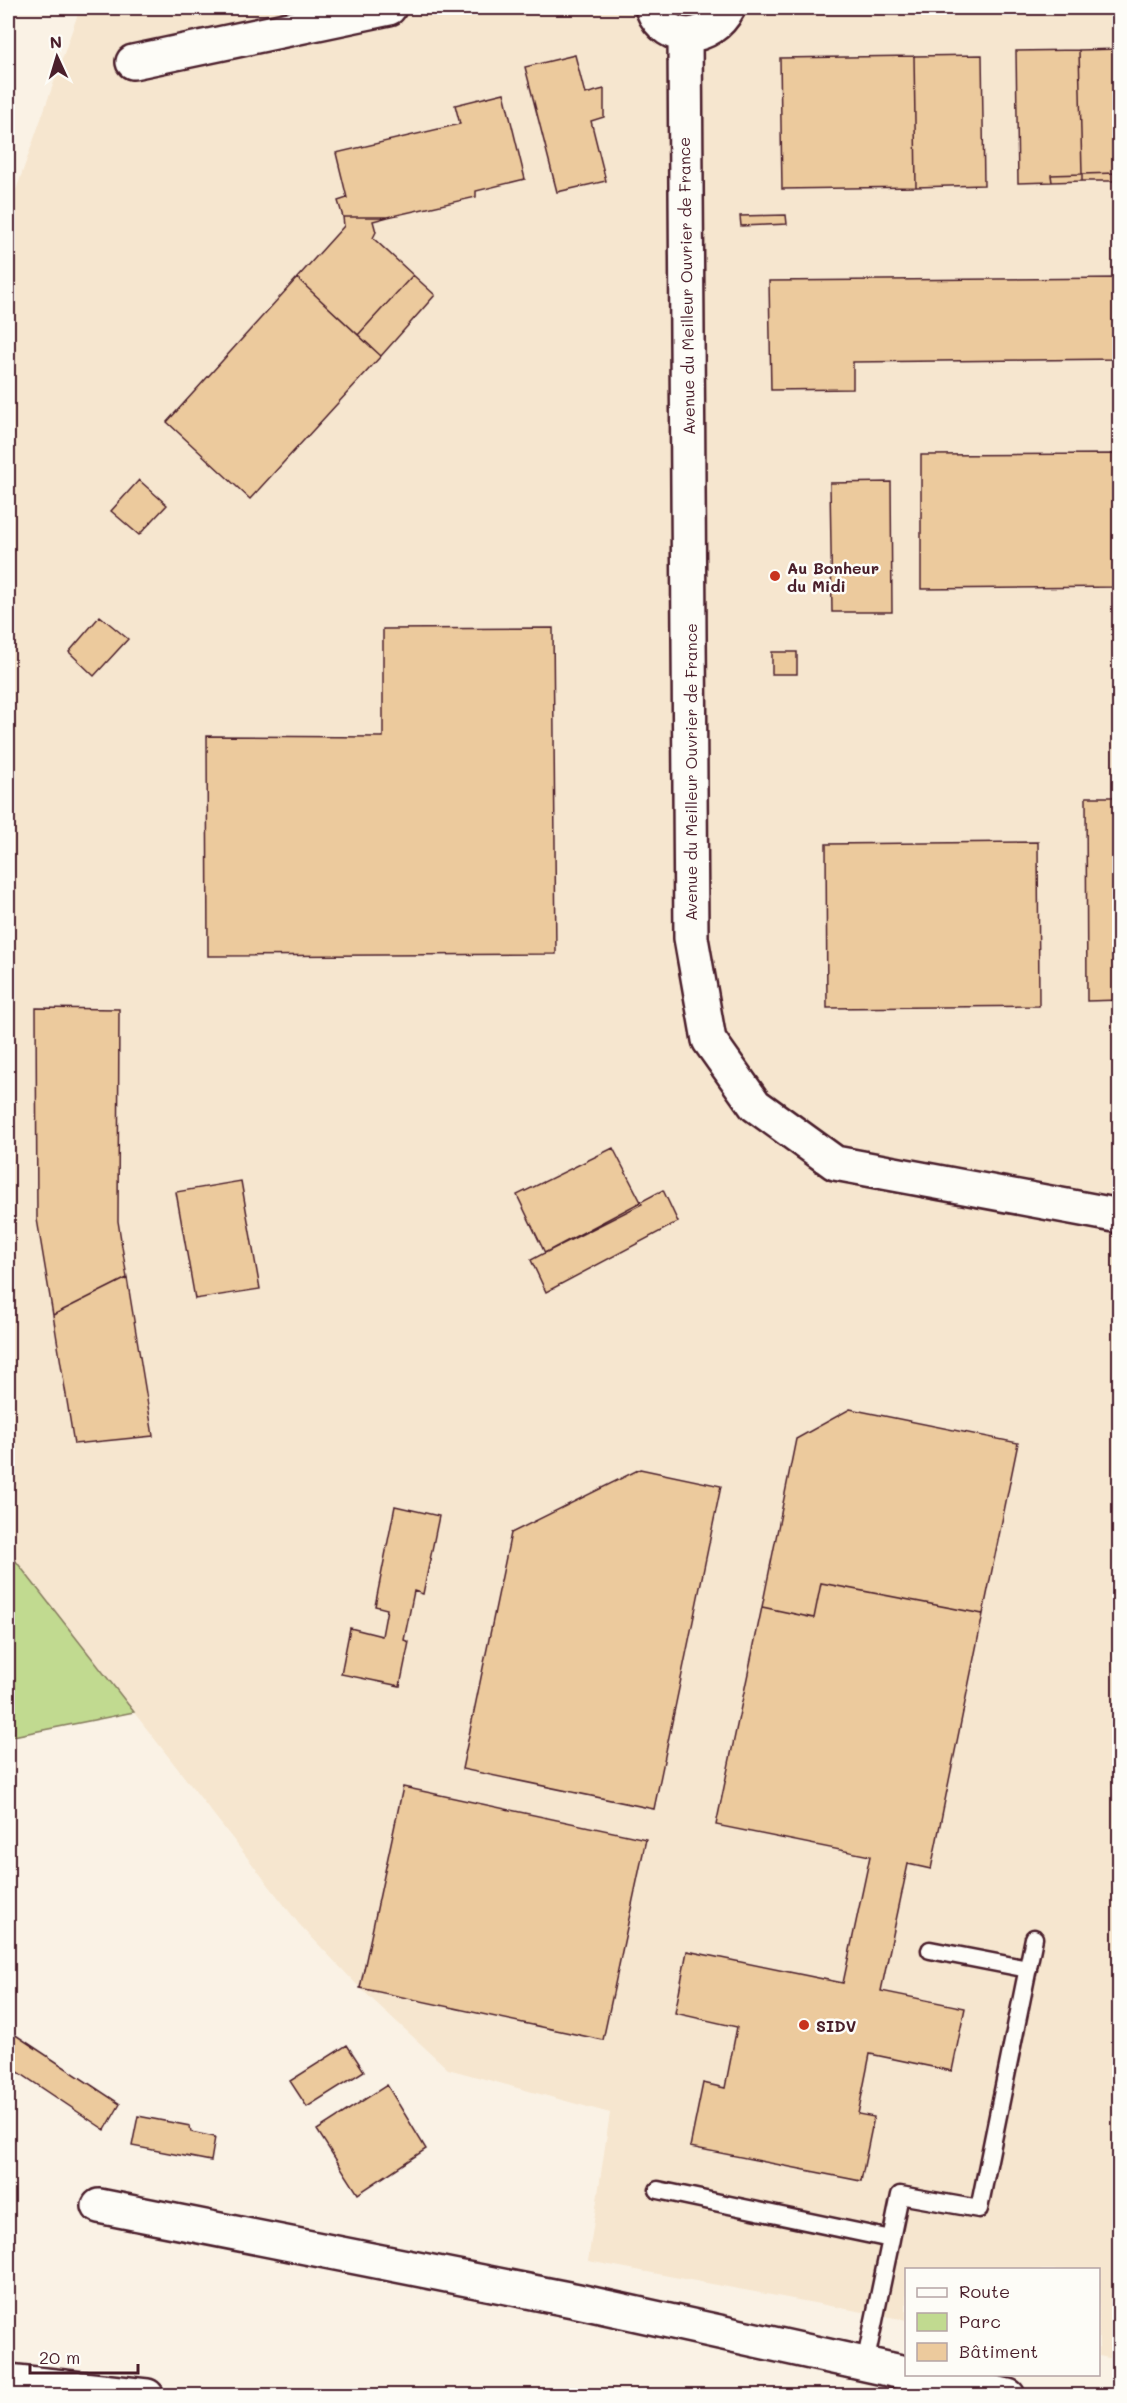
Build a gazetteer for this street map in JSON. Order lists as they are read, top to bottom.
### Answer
{
  "streets": {
    "street": ["Avenue du Meilleur Ouvrier de France"]
  },
  "places": ["Au Bonheur du Midi", "SIDV"],
  "legend": ["Route", "Parc", "Bâtiment"],
  "scale_bar": "20 m",
  "north": "top"
}
